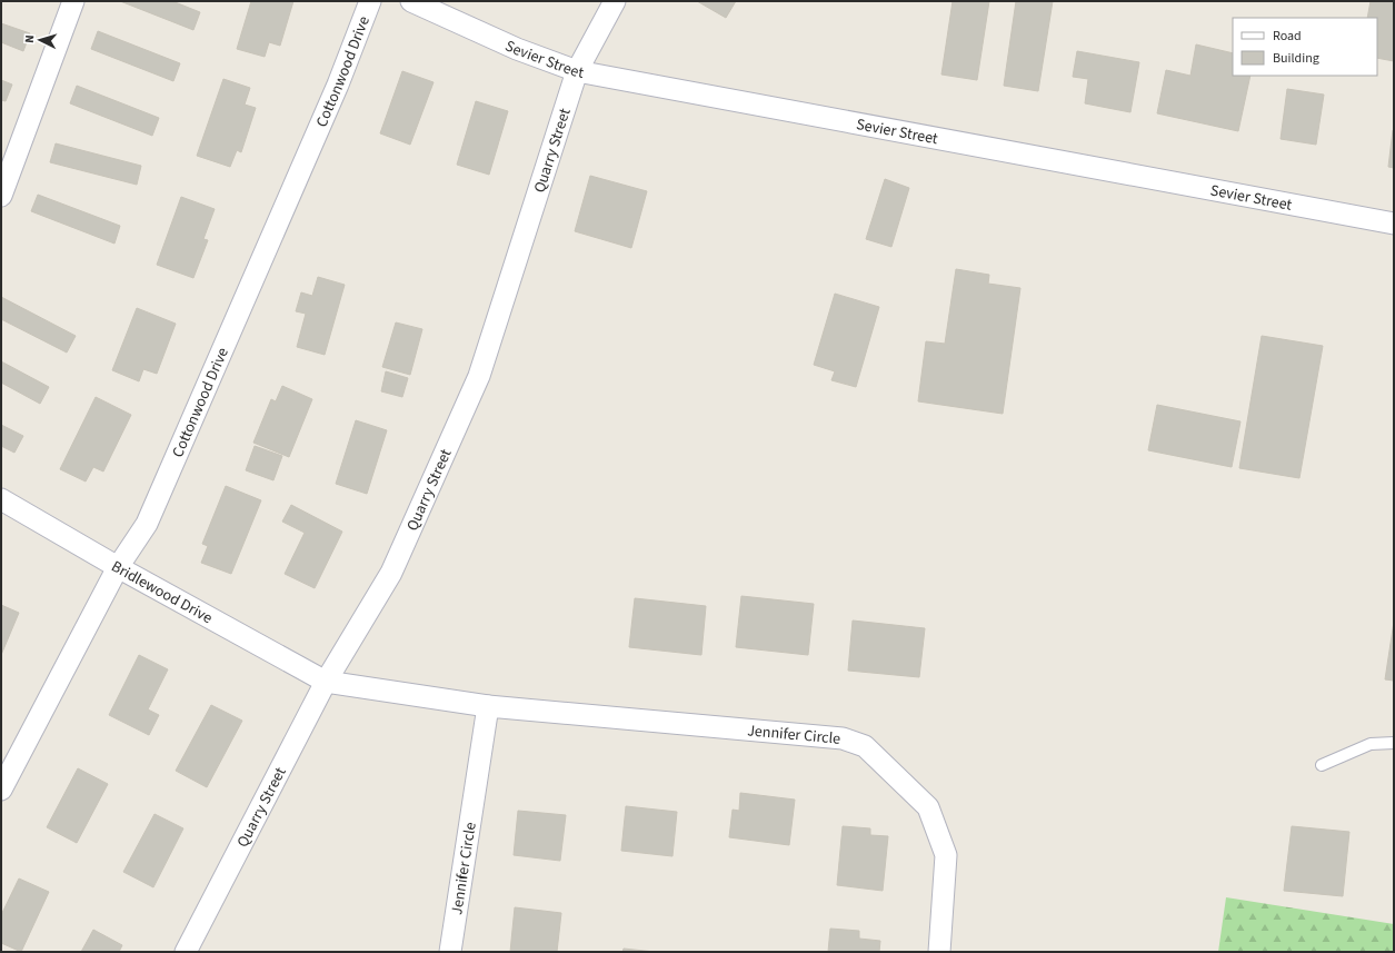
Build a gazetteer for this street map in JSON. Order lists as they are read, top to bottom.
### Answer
{
  "streets": {
    "street": [
      "Sevier Street",
      "Cottonwood Drive",
      "Quarry Street",
      "Bridlewood Drive",
      "Jennifer Circle"
    ]
  },
  "crossings": [
    ["Sevier Street", "Quarry Street"],
    ["Cottonwood Drive", "Bridlewood Drive"],
    ["Quarry Street", "Bridlewood Drive"],
    ["Quarry Street", "Jennifer Circle"],
    ["Bridlewood Drive", "Jennifer Circle"]
  ],
  "legend": ["Road", "Building"],
  "north": "left"
}
